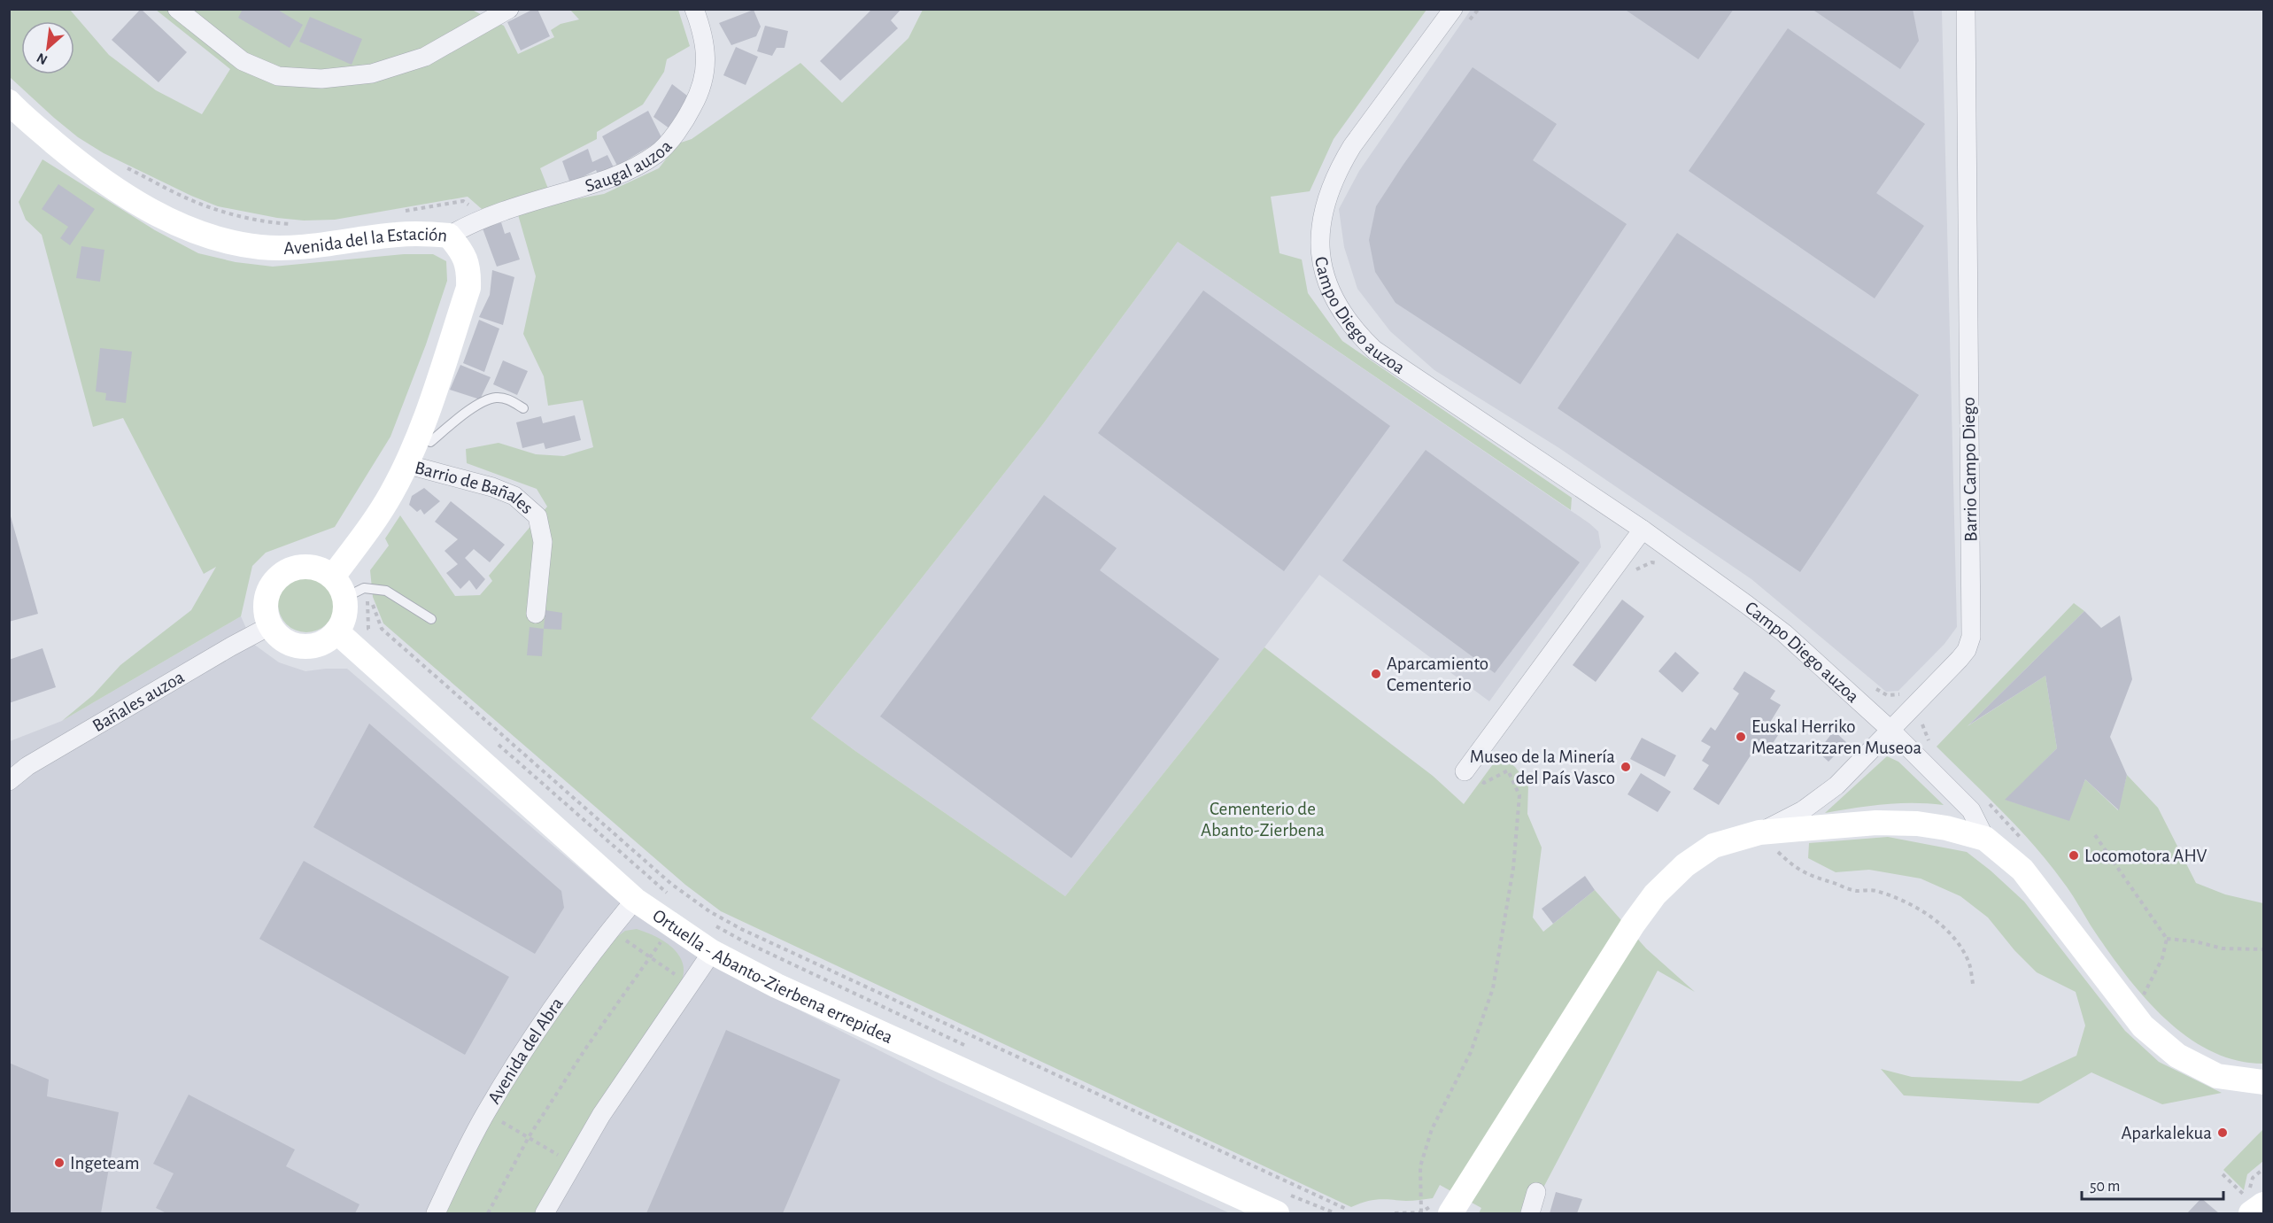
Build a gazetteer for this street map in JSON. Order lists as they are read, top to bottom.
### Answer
{
  "streets": {
    "street": [
      "Saugal auzoa",
      "Avenida del la Estación",
      "Campo Diego auzoa",
      "Barrio Campo Diego",
      "Barrio de Bañales",
      "Bañales auzoa",
      "Ortuella - Abanto-Zierbena errepidea",
      "Avenida del Abra"
    ]
  },
  "crossings": [
    ["Saugal auzoa", "Avenida del la Estación"],
    ["Avenida del la Estación", "Barrio de Bañales"],
    ["Avenida del la Estación", "Bañales auzoa"],
    ["Avenida del la Estación", "Ortuella - Abanto-Zierbena errepidea"],
    ["Campo Diego auzoa", "Barrio Campo Diego"],
    ["Bañales auzoa", "Ortuella - Abanto-Zierbena errepidea"],
    ["Ortuella - Abanto-Zierbena errepidea", "Avenida del Abra"]
  ],
  "parks": ["Cementerio de Abanto-Zierbena"],
  "places": [
    "Aparcamiento Cementerio",
    "Euskal Herriko Meatzaritzaren Museoa",
    "Museo de la Minería del País Vasco",
    "Locomotora AHV",
    "Aparkalekua",
    "Ingeteam"
  ],
  "scale_bar": "50 m",
  "north": "bottom left"
}
